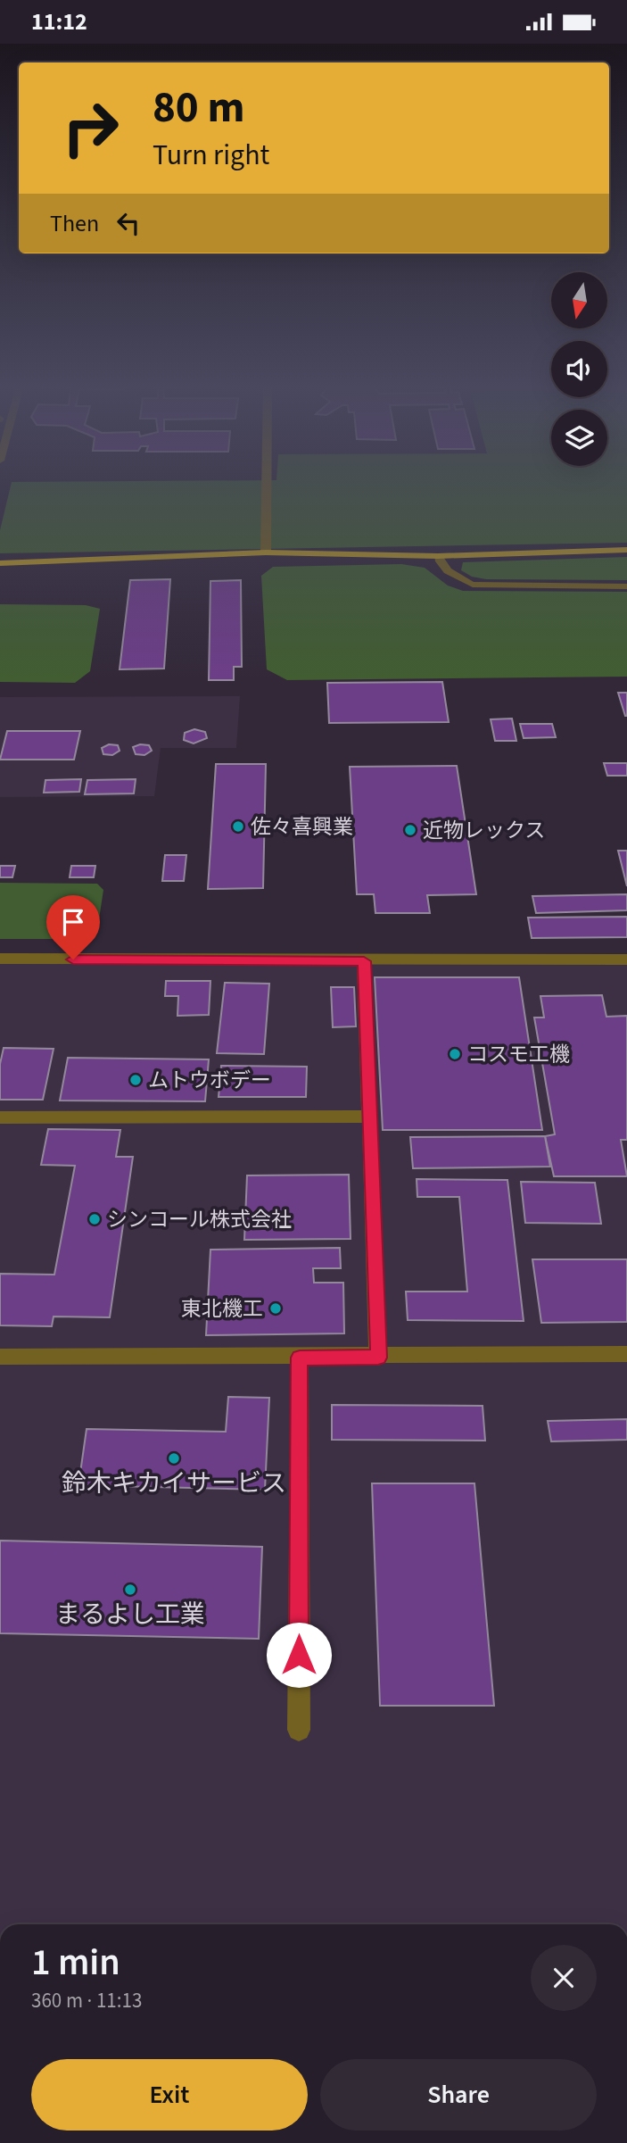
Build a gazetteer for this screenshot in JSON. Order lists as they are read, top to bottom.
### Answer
{
  "places": [
    "佐々喜興業",
    "近物レックス",
    "コスモ工機",
    "ムトウボデー",
    "シンコール株式会社",
    "東北機工",
    "鈴木キカイサービス",
    "まるよし工業"
  ],
  "north": "bottom",
  "page": {
    "status": "11:12",
    "turn": ["80 m", "Turn right"],
    "then": "Then",
    "heading": ["1 min", "360 m · 11:13"],
    "buttons": ["Exit", "Share"]
  }
}
